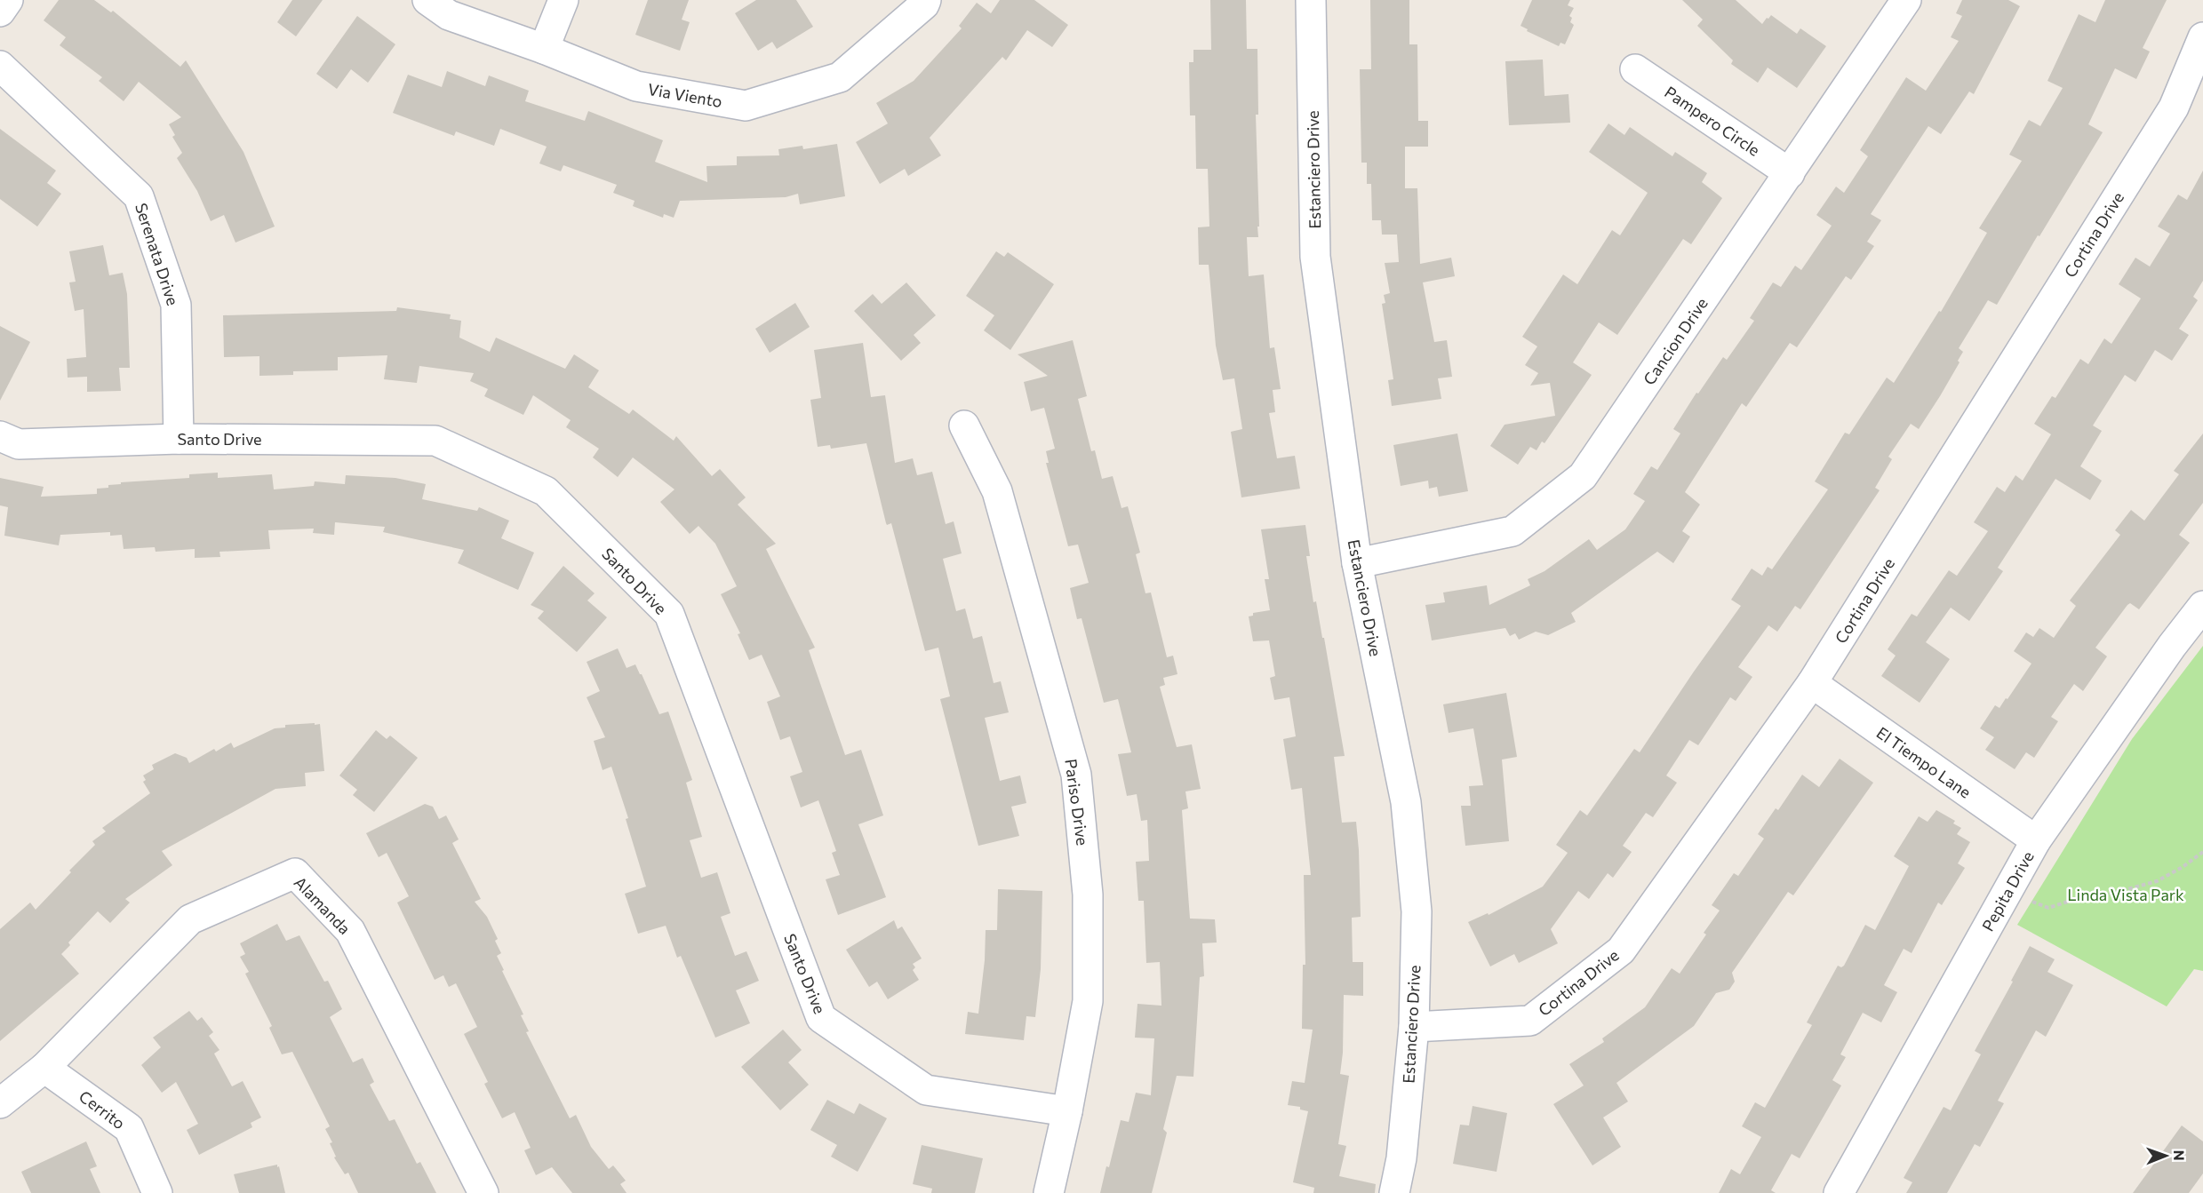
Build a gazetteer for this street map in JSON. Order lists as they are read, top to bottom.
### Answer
{
  "streets": {
    "street": [
      "Via Viento",
      "Pampero Circle",
      "Estanciero Drive",
      "Cortina Drive",
      "Serenata Drive",
      "Cancion Drive",
      "Santo Drive",
      "El Tiempo Lane",
      "Pariso Drive",
      "Pepita Drive",
      "Alamanda",
      "Cerrito"
    ]
  },
  "crossings": [
    ["Pampero Circle", "Cancion Drive"],
    ["Estanciero Drive", "Cortina Drive"],
    ["Estanciero Drive", "Cancion Drive"],
    ["Cortina Drive", "El Tiempo Lane"],
    ["Serenata Drive", "Santo Drive"],
    ["Santo Drive", "Pariso Drive"],
    ["El Tiempo Lane", "Pepita Drive"],
    ["Alamanda", "Cerrito"]
  ],
  "parks": ["Linda Vista Park"],
  "north": "right"
}
